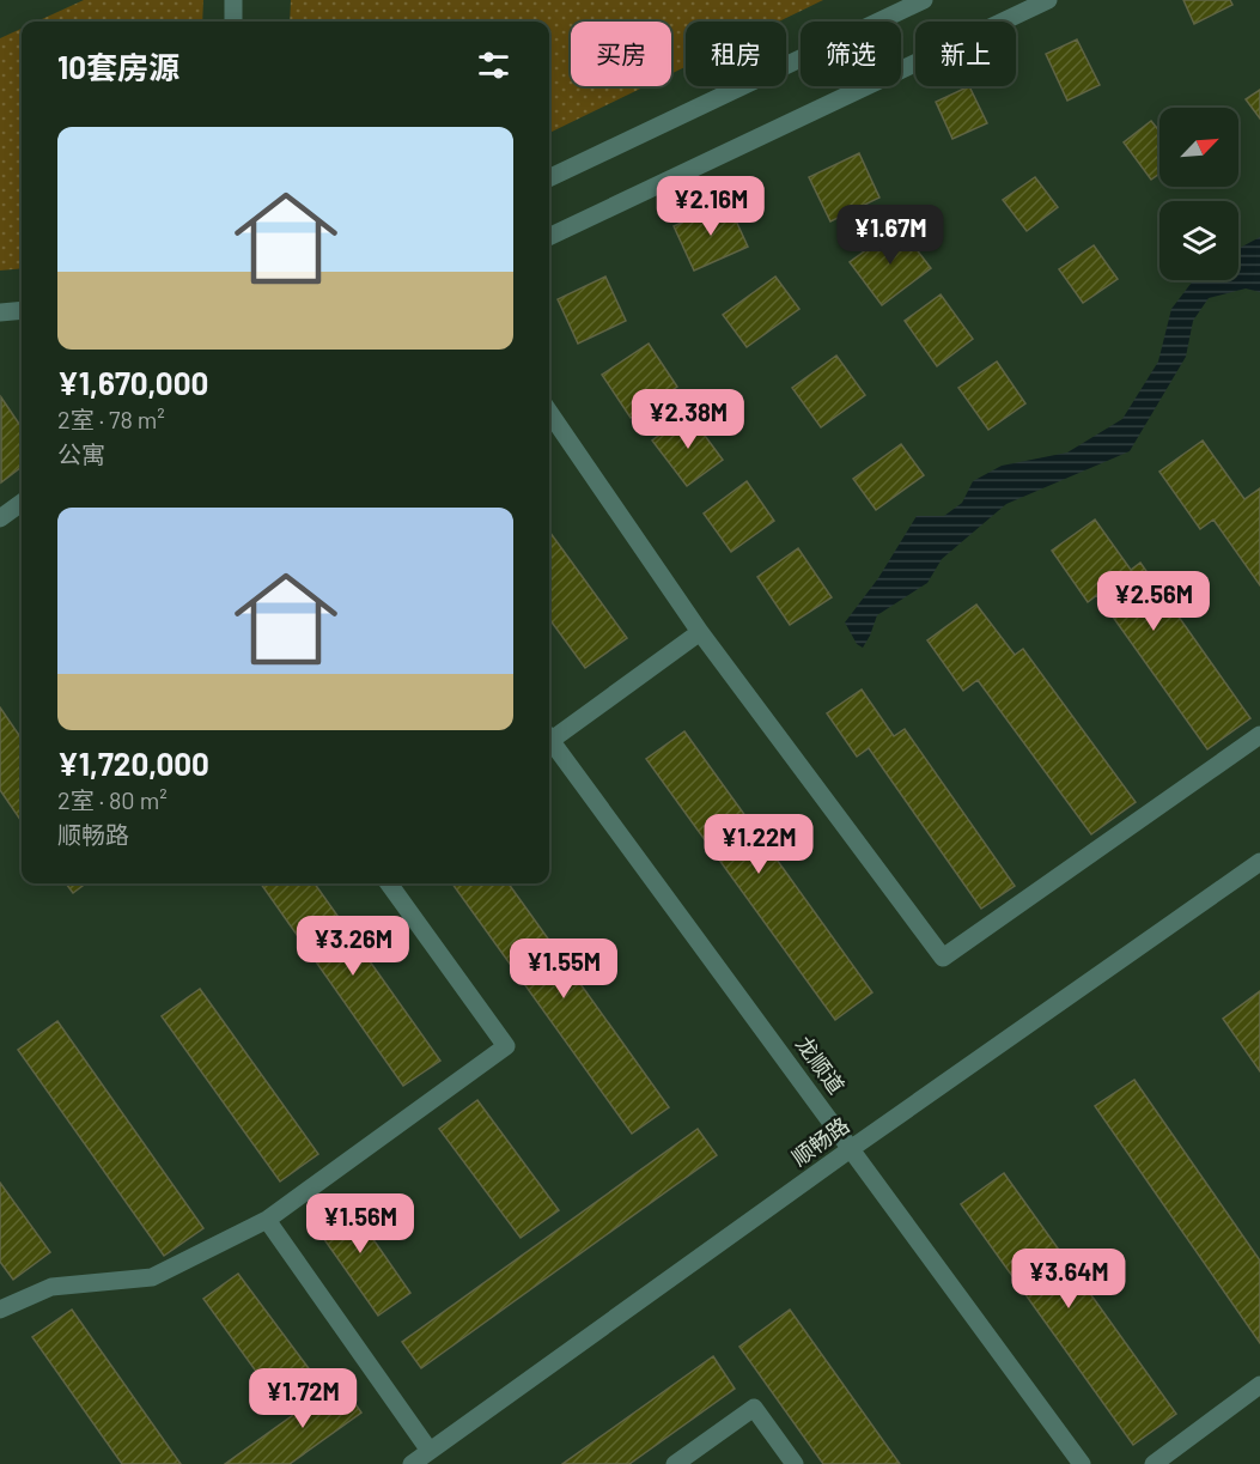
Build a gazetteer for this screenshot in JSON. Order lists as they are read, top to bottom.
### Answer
{
  "streets": {
    "street": ["龙顺道", "顺畅路"]
  },
  "crossings": [
    ["龙顺道", "顺畅路"]
  ],
  "north": "top right",
  "page": {
    "chip": [
      "买房",
      "租房",
      "筛选",
      "新上"
    ],
    "heading": "10套房源",
    "list": [
      {
        "name": "¥1,670,000",
        "note": "2室 · 78 m² · 公寓"
      },
      {
        "name": "¥1,720,000",
        "note": "2室 · 80 m² · 顺畅路"
      }
    ],
    "price": [
      "¥2.16M",
      "¥1.67M",
      "¥2.38M",
      "¥2.56M",
      "¥1.22M",
      "¥3.26M",
      "¥1.55M",
      "¥1.56M",
      "¥3.64M",
      "¥1.72M"
    ]
  }
}
